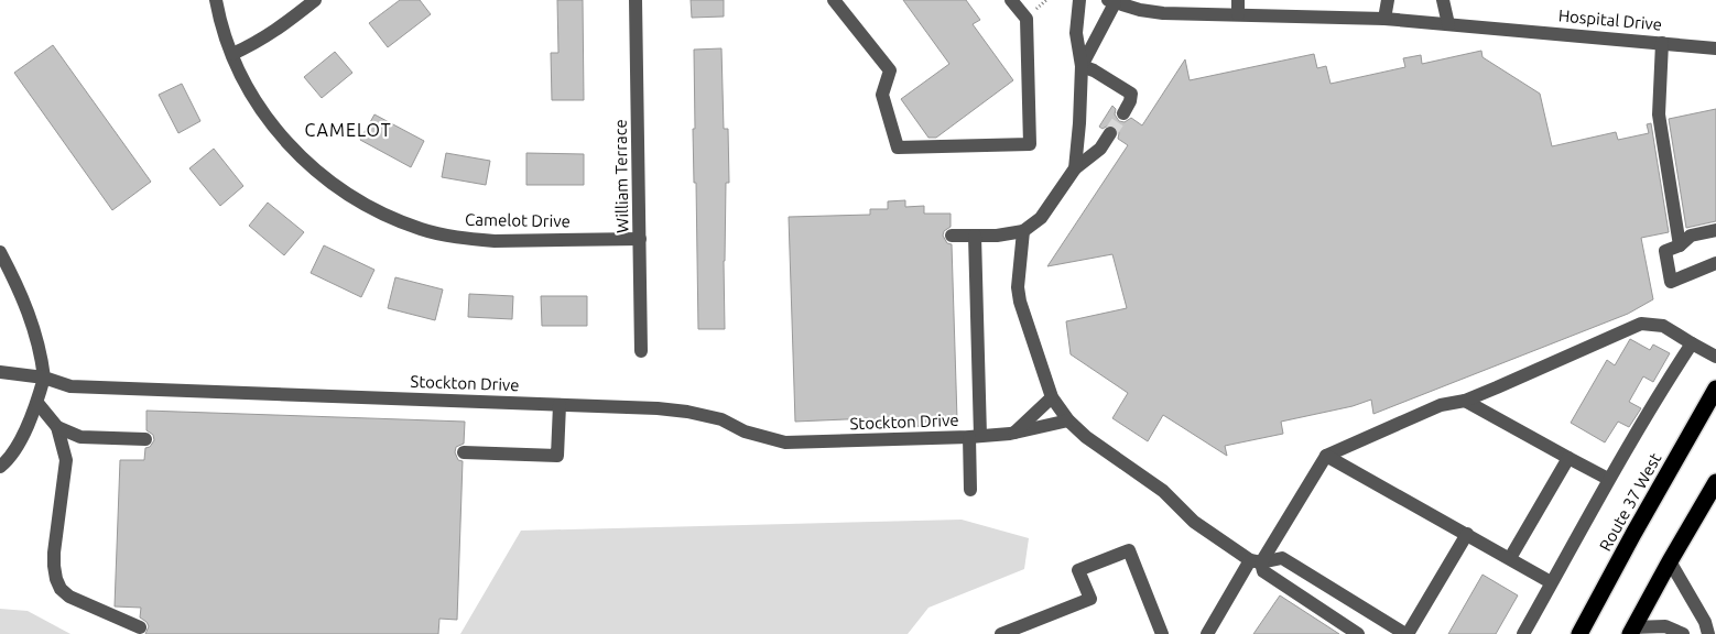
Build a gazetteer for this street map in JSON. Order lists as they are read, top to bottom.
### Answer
{
  "streets": {
    "highway": ["Route 37 West"],
    "street": [
      "Hospital Drive",
      "William Terrace",
      "Camelot Drive",
      "Stockton Drive"
    ]
  },
  "crossings": [
    ["William Terrace", "Camelot Drive"]
  ],
  "districts": ["CAMELOT"]
}
